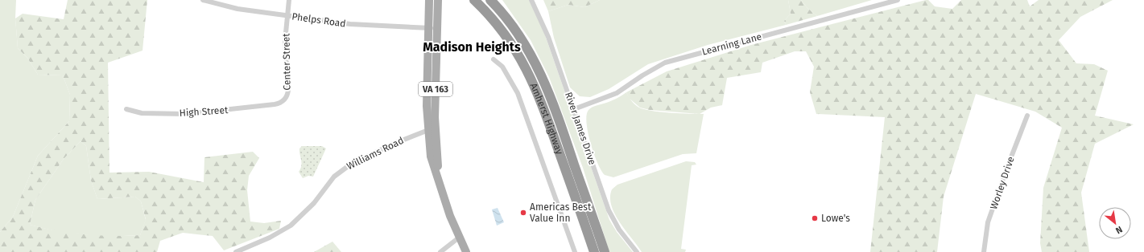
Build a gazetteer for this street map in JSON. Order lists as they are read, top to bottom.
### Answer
{
  "streets": {
    "highway": ["Amherst Highway"],
    "main road": ["VA 163"],
    "street": [
      "Phelps Road",
      "Learning Lane",
      "Center Street",
      "High Street",
      "River James Drive",
      "Williams Road",
      "Worley Drive"
    ]
  },
  "crossings": [
    ["Phelps Road", "Center Street"],
    ["Phelps Road", "VA 163"],
    ["Learning Lane", "River James Drive"],
    ["Center Street", "High Street"],
    ["VA 163", "Williams Road"]
  ],
  "districts": ["Madison Heights"],
  "places": ["Americas Best Value Inn", "Lowe's"],
  "north": "bottom right"
}
